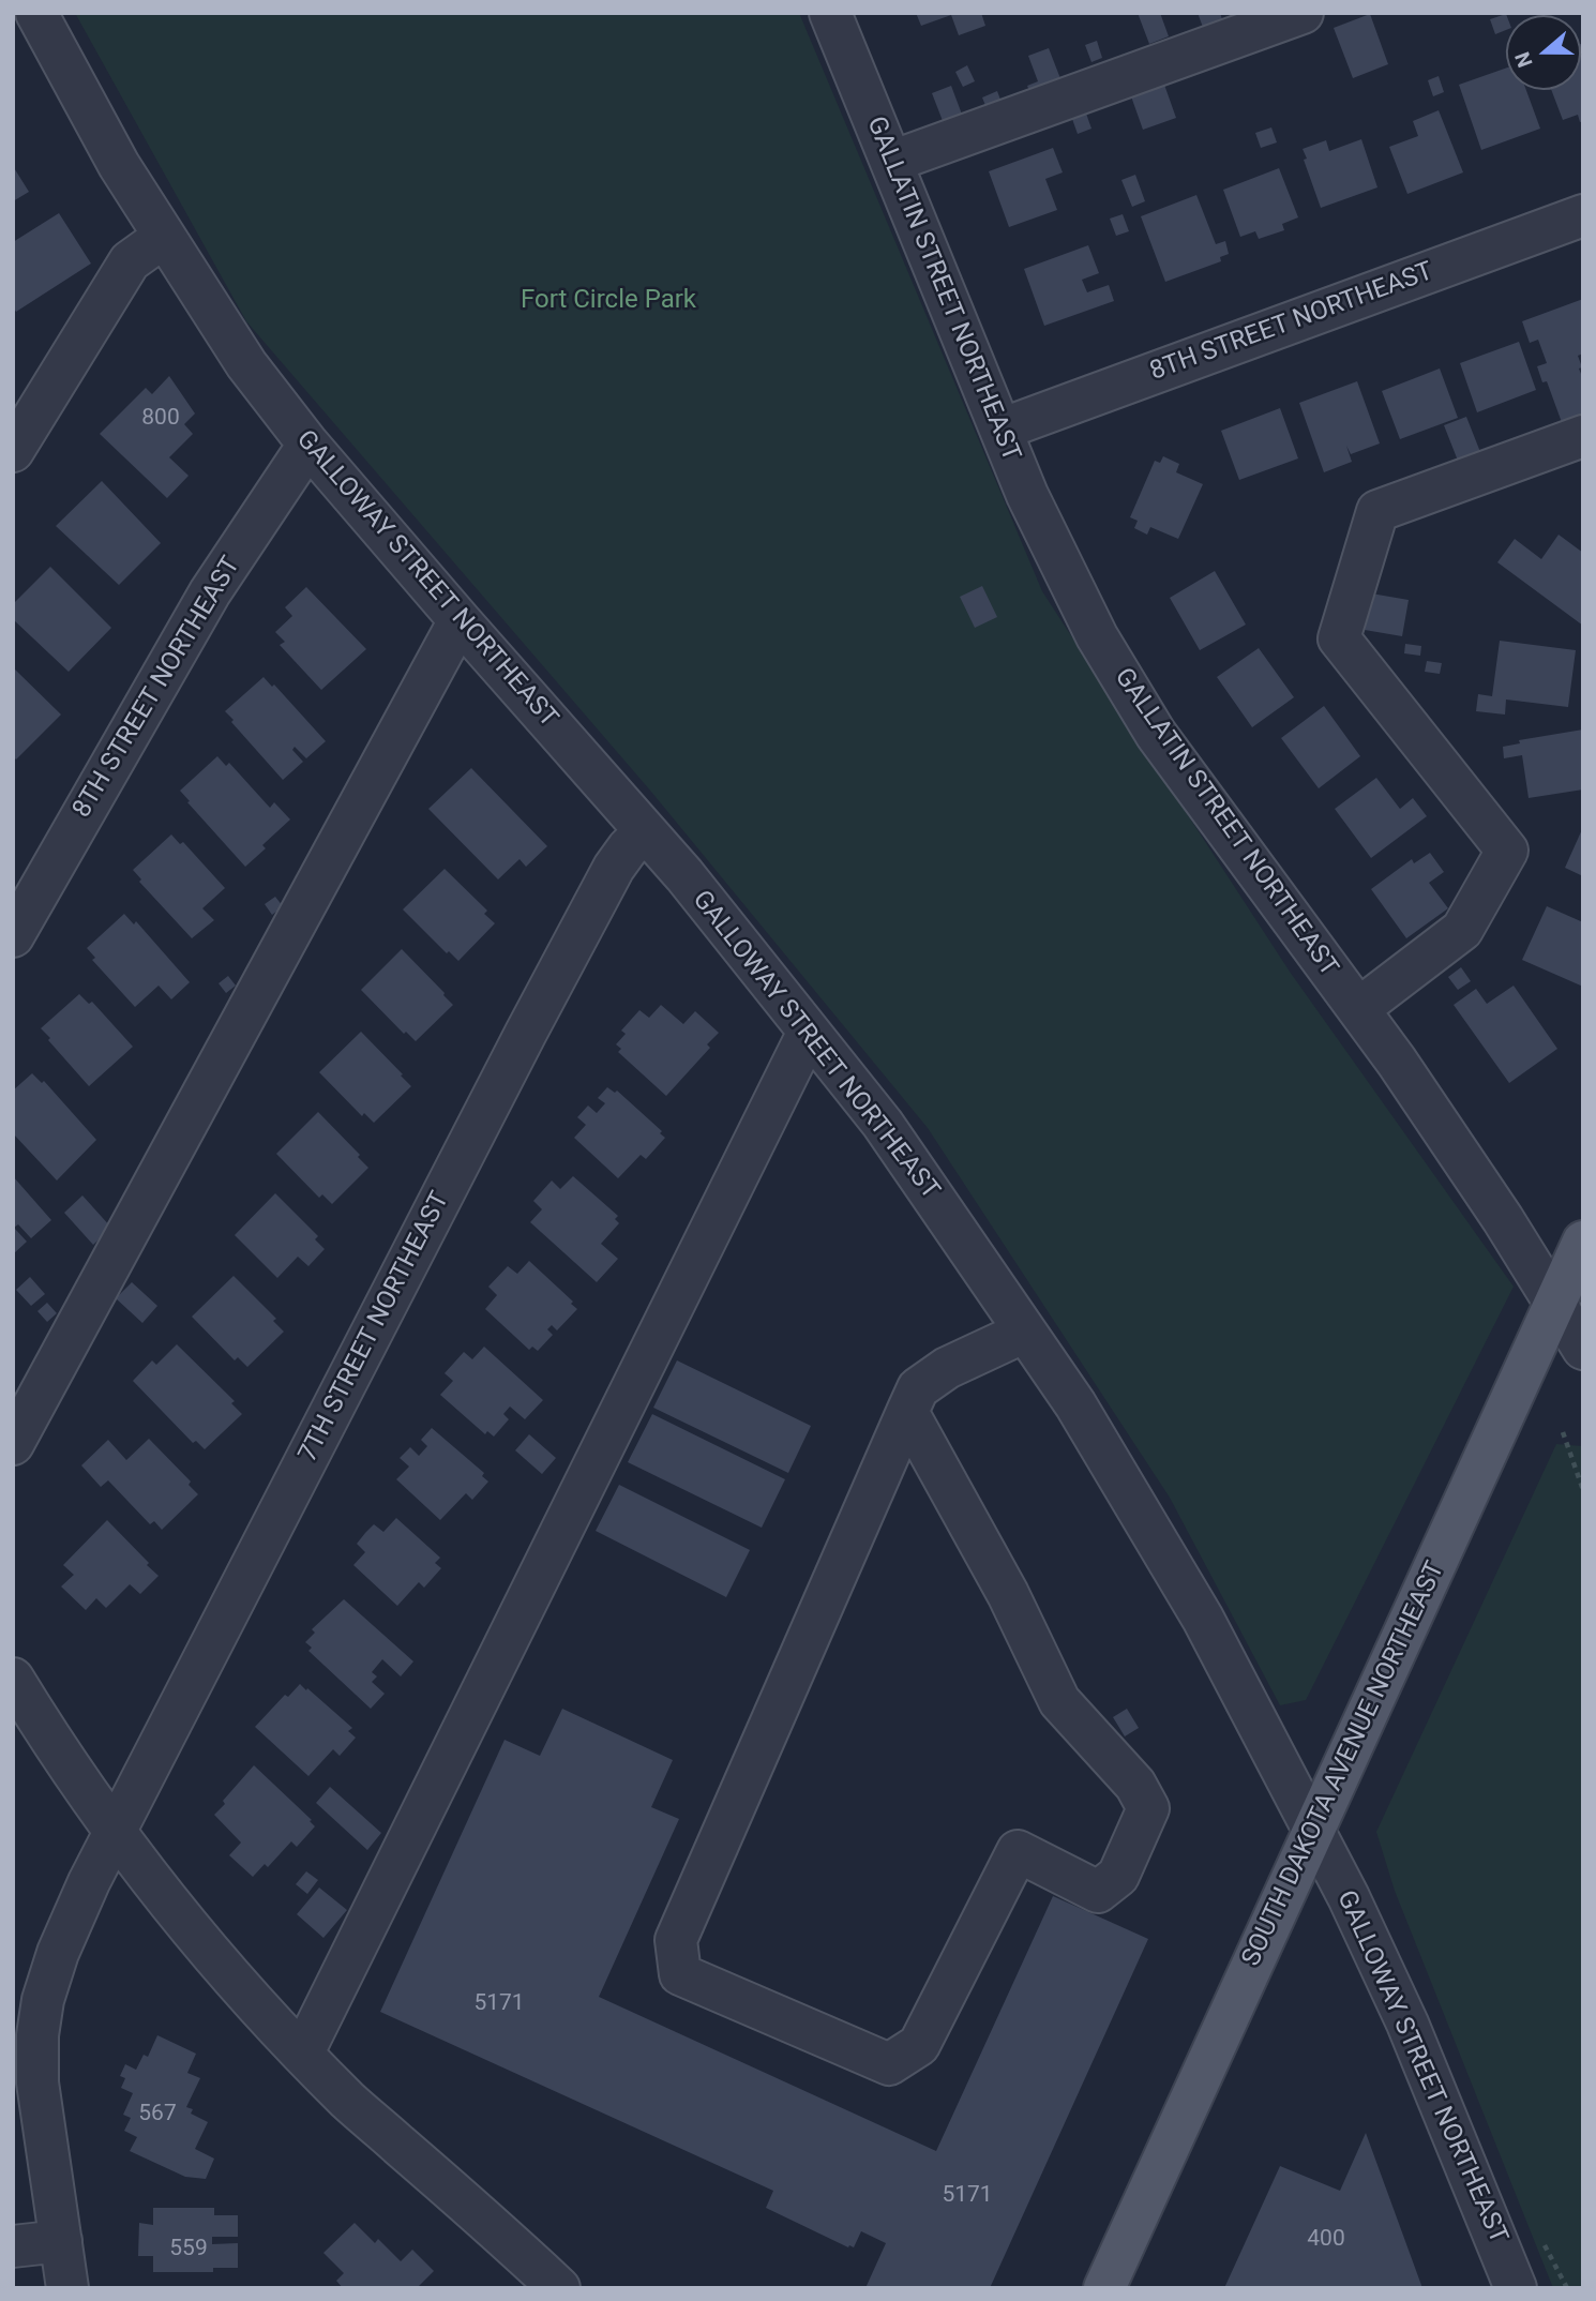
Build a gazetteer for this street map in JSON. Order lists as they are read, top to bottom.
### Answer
{
  "streets": {
    "main road": ["SOUTH DAKOTA AVENUE NORTHEAST"],
    "street": [
      "GALLATIN STREET NORTHEAST",
      "8TH STREET NORTHEAST",
      "GALLOWAY STREET NORTHEAST",
      "7TH STREET NORTHEAST"
    ]
  },
  "crossings": [
    ["GALLATIN STREET NORTHEAST", "8TH STREET NORTHEAST"],
    ["GALLATIN STREET NORTHEAST", "SOUTH DAKOTA AVENUE NORTHEAST"],
    ["8TH STREET NORTHEAST", "GALLOWAY STREET NORTHEAST"],
    ["GALLOWAY STREET NORTHEAST", "7TH STREET NORTHEAST"],
    ["GALLOWAY STREET NORTHEAST", "SOUTH DAKOTA AVENUE NORTHEAST"]
  ],
  "parks": ["Fort Circle Park"],
  "house_numbers": [
    "800",
    "5171",
    "567",
    "5171",
    "400",
    "559"
  ],
  "north": "left"
}
